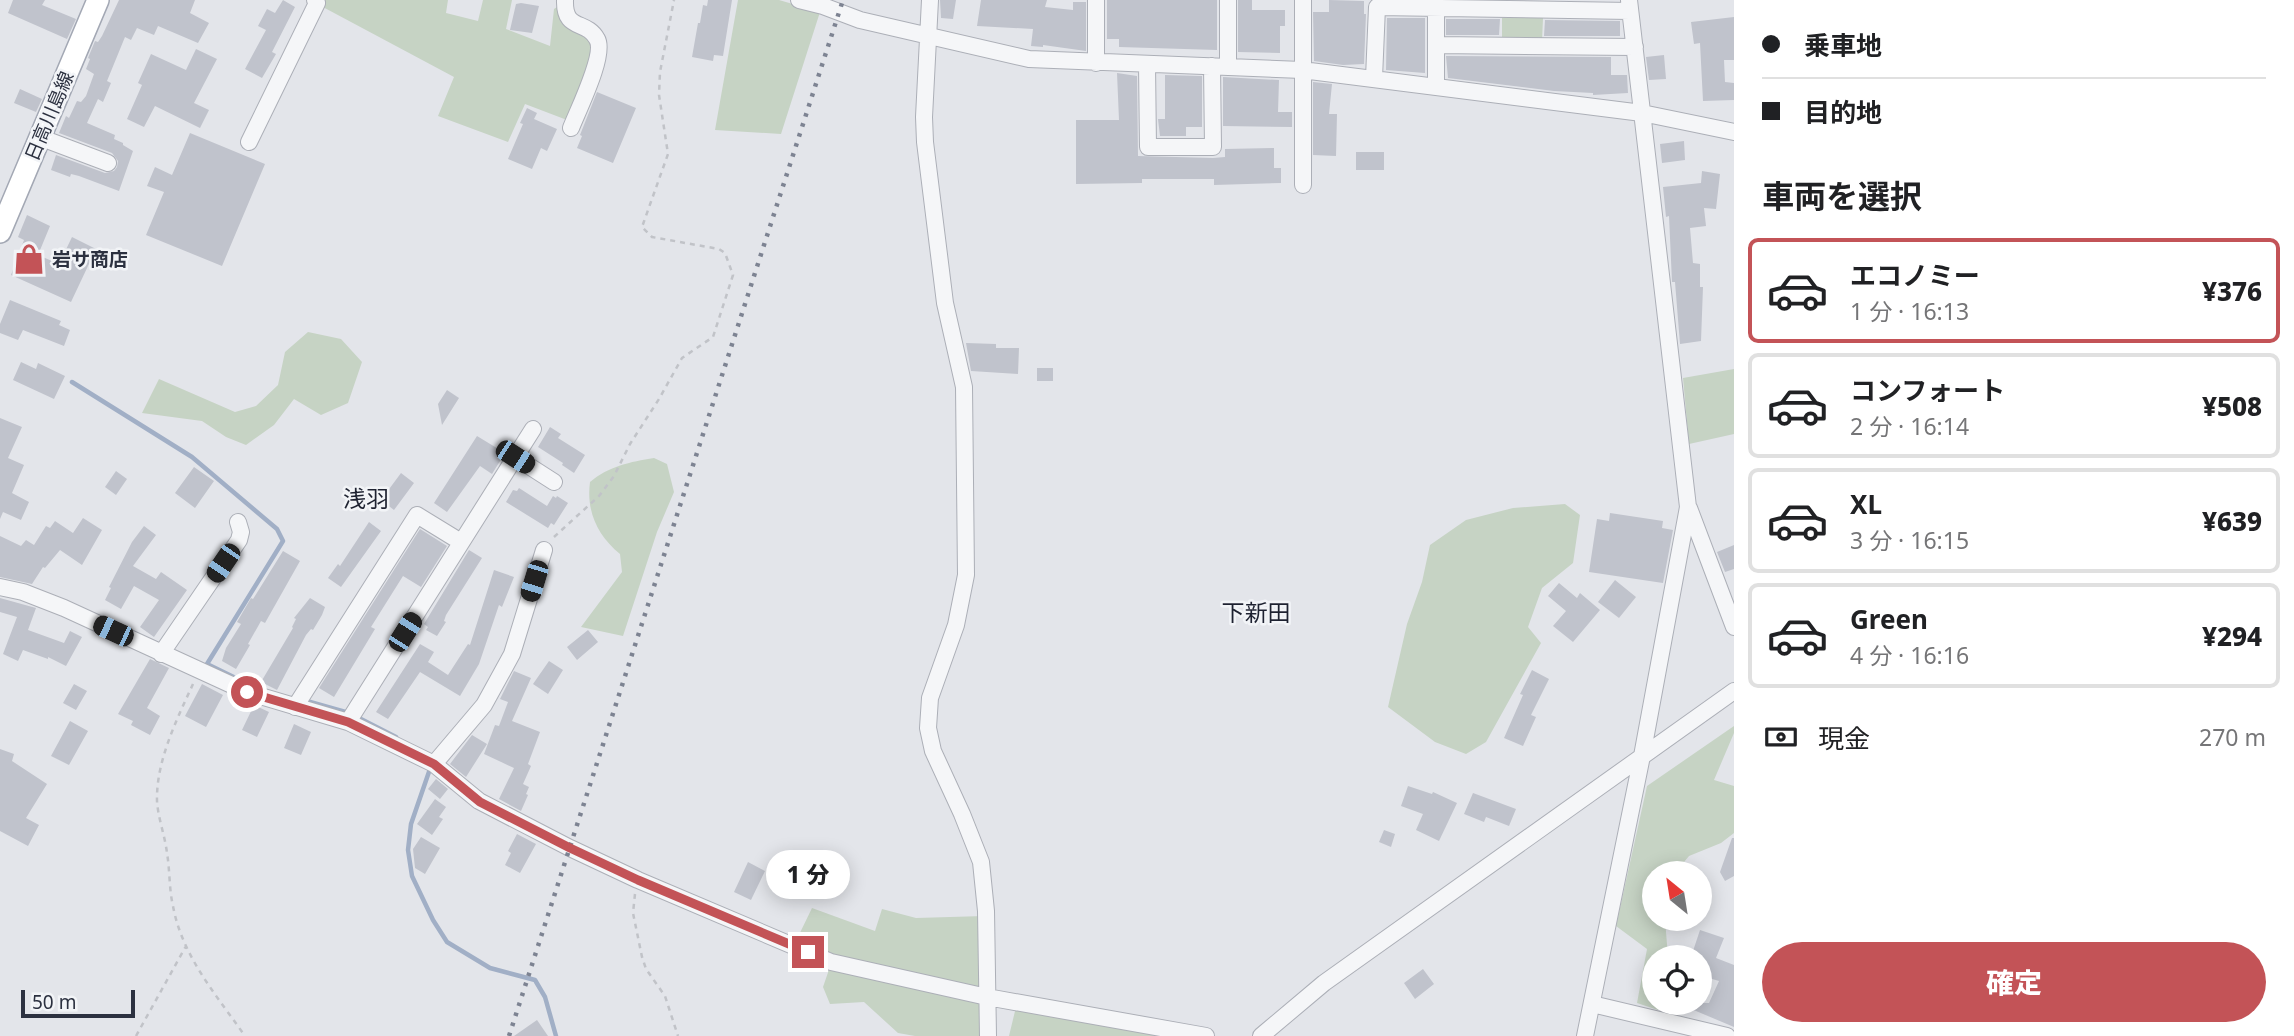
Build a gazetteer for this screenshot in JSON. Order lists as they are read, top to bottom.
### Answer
{
  "streets": {
    "main road": ["日高川島線"]
  },
  "districts": ["浅羽", "下新田"],
  "places": {
    "shop": ["岩サ商店"]
  },
  "scale_bar": "50 m",
  "north": "top left",
  "page": {
    "banner": ["乗車地", "目的地"],
    "heading": "車両を選択",
    "list": [
      {
        "name": "エコノミー",
        "note": "1 分 · 16:13",
        "value": "¥376"
      },
      {
        "name": "コンフォート",
        "note": "2 分 · 16:14",
        "value": "¥508"
      },
      {
        "name": "XL",
        "note": "3 分 · 16:15",
        "value": "¥639"
      },
      {
        "name": "Green",
        "note": "4 分 · 16:16",
        "value": "¥294"
      }
    ],
    "pay": ["現金", "270 m"],
    "bubble": "1 分",
    "buttons": "確定",
    "scale": "50 m"
  }
}
